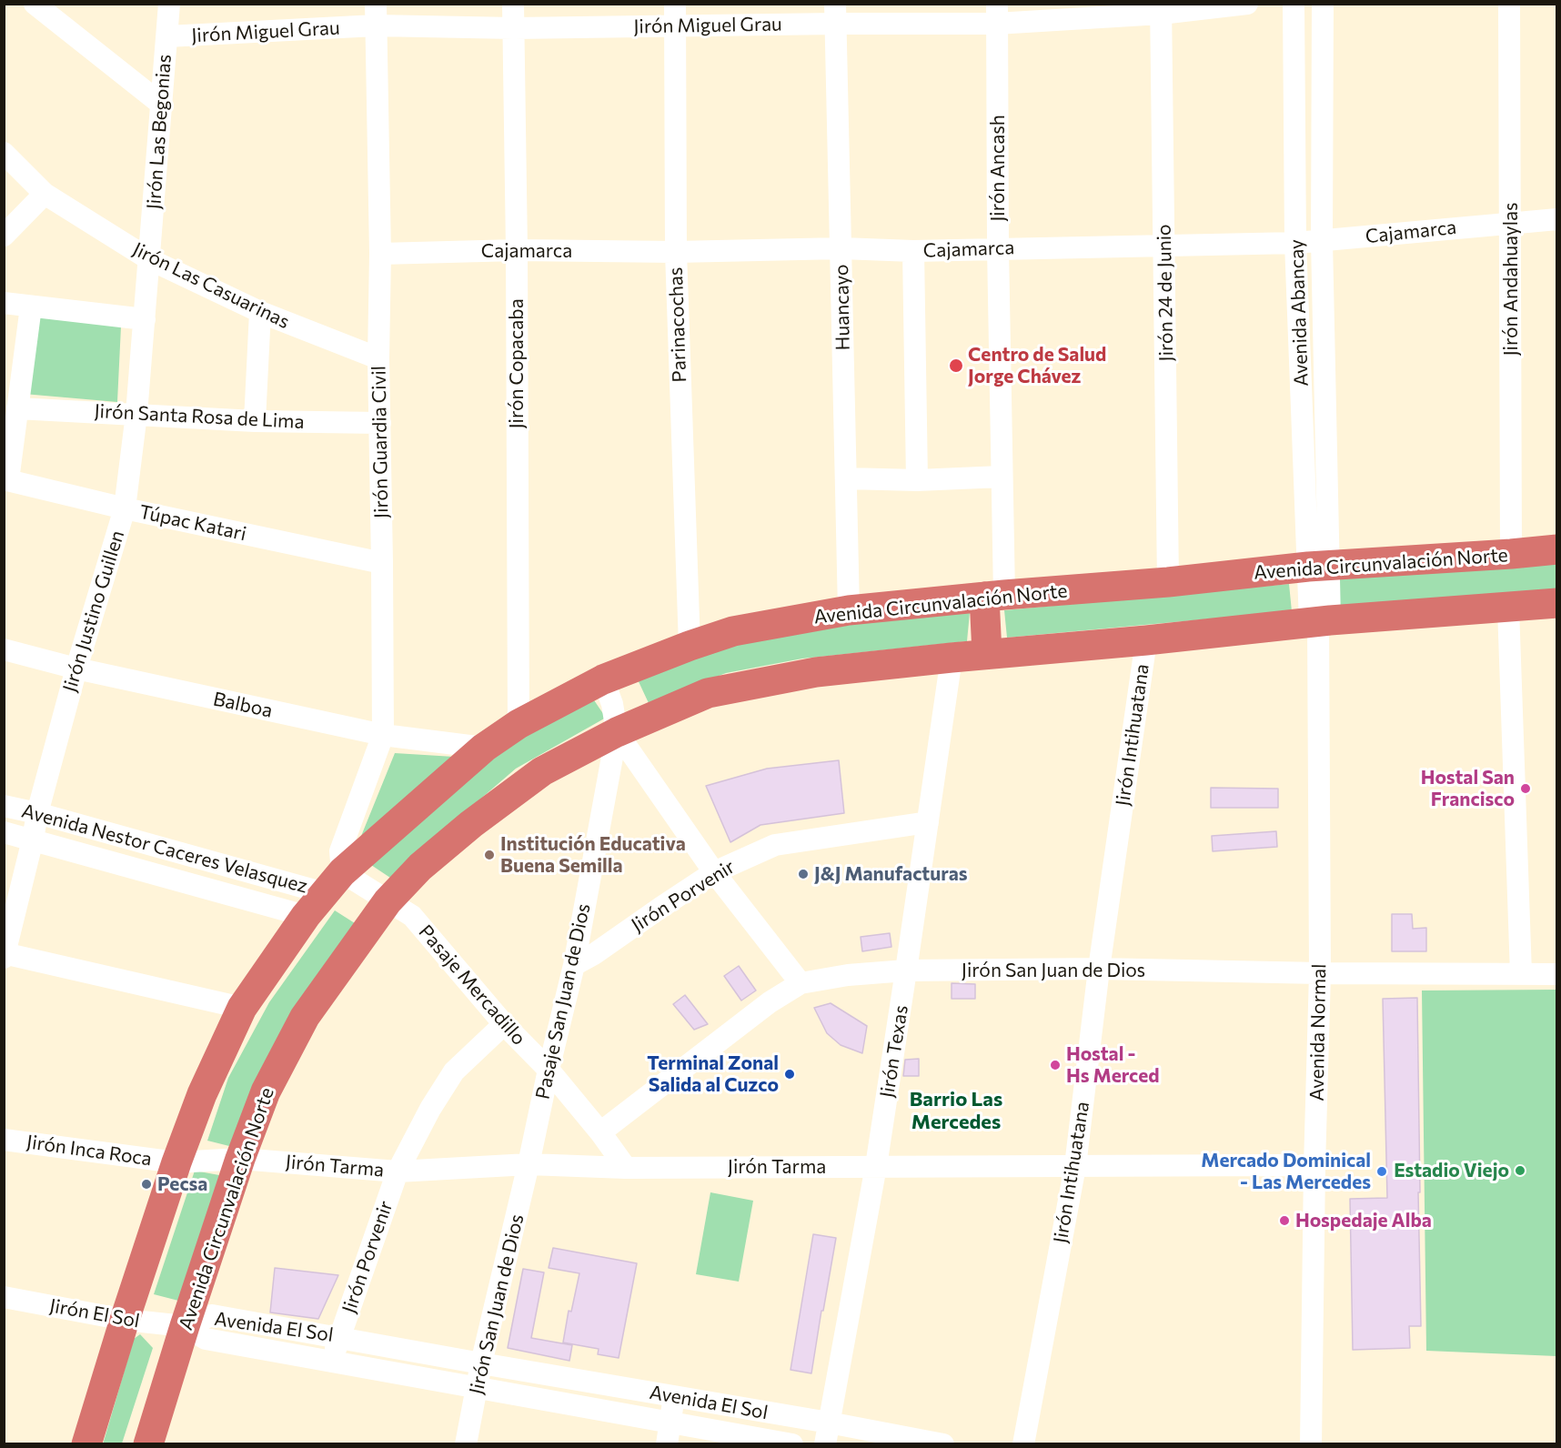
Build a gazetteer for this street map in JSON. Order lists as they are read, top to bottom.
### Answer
{
  "streets": {
    "highway": ["Avenida Circunvalación Norte"],
    "street": [
      "Jirón Miguel Grau",
      "Jirón Las Begonias",
      "Jirón Ancash",
      "Cajamarca",
      "Jirón Andahuaylas",
      "Jirón Las Casuarinas",
      "Jirón 24 de Junio",
      "Huancayo",
      "Avenida Abancay",
      "Parinacochas",
      "Jirón Copacaba",
      "Jirón Santa Rosa de Lima",
      "Jirón Guardia Civil",
      "Túpac Katari",
      "Jirón Justino Guillen",
      "Balboa",
      "Jirón Intihuatana",
      "Avenida Nestor Caceres Velasquez",
      "Jirón Porvenir",
      "Jirón San Juan de Dios",
      "Pasaje Mercadillo",
      "Pasaje San Juan de Dios",
      "Avenida Normal",
      "Jirón Texas",
      "Jirón Inca Roca",
      "Jirón Tarma",
      "Jirón El Sol",
      "Avenida El Sol"
    ]
  },
  "crossings": [
    ["Jirón Miguel Grau", "Jirón Las Begonias"],
    ["Jirón Miguel Grau", "Jirón Ancash"],
    ["Jirón Miguel Grau", "Jirón 24 de Junio"],
    ["Jirón Miguel Grau", "Huancayo"],
    ["Jirón Miguel Grau", "Parinacochas"],
    ["Jirón Miguel Grau", "Jirón Copacaba"],
    ["Jirón Miguel Grau", "Jirón Guardia Civil"],
    ["Jirón Las Begonias", "Jirón Las Casuarinas"],
    ["Jirón Las Begonias", "Jirón Justino Guillen"],
    ["Jirón Ancash", "Cajamarca"],
    ["Jirón Ancash", "Avenida Circunvalación Norte"],
    ["Cajamarca", "Jirón Andahuaylas"],
    ["Cajamarca", "Jirón 24 de Junio"],
    ["Cajamarca", "Huancayo"],
    ["Cajamarca", "Avenida Abancay"],
    ["Cajamarca", "Parinacochas"],
    ["Cajamarca", "Jirón Copacaba"],
    ["Cajamarca", "Jirón Guardia Civil"],
    ["Jirón Andahuaylas", "Avenida Circunvalación Norte"],
    ["Jirón Las Casuarinas", "Jirón Guardia Civil"],
    ["Jirón Las Casuarinas", "Jirón Justino Guillen"],
    ["Jirón 24 de Junio", "Avenida Circunvalación Norte"],
    ["Huancayo", "Avenida Circunvalación Norte"],
    ["Avenida Abancay", "Avenida Circunvalación Norte"],
    ["Avenida Abancay", "Avenida Normal"],
    ["Parinacochas", "Avenida Circunvalación Norte"],
    ["Jirón Copacaba", "Avenida Circunvalación Norte"],
    ["Jirón Santa Rosa de Lima", "Jirón Guardia Civil"],
    ["Jirón Santa Rosa de Lima", "Jirón Justino Guillen"],
    ["Jirón Guardia Civil", "Túpac Katari"],
    ["Jirón Guardia Civil", "Avenida Circunvalación Norte"],
    ["Jirón Guardia Civil", "Balboa"],
    ["Jirón Guardia Civil", "Avenida Nestor Caceres Velasquez"],
    ["Jirón Guardia Civil", "Pasaje Mercadillo"],
    ["Túpac Katari", "Jirón Justino Guillen"],
    ["Avenida Circunvalación Norte", "Balboa"],
    ["Avenida Circunvalación Norte", "Jirón Intihuatana"],
    ["Avenida Circunvalación Norte", "Avenida Nestor Caceres Velasquez"],
    ["Avenida Circunvalación Norte", "Pasaje Mercadillo"],
    ["Avenida Circunvalación Norte", "Pasaje San Juan de Dios"],
    ["Avenida Circunvalación Norte", "Avenida Normal"],
    ["Avenida Circunvalación Norte", "Jirón Texas"],
    ["Avenida Circunvalación Norte", "Jirón Inca Roca"],
    ["Avenida Circunvalación Norte", "Jirón Tarma"],
    ["Avenida Circunvalación Norte", "Jirón El Sol"],
    ["Avenida Circunvalación Norte", "Avenida El Sol"],
    ["Jirón Justino Guillen", "Balboa"],
    ["Jirón Justino Guillen", "Avenida Nestor Caceres Velasquez"],
    ["Jirón Intihuatana", "Jirón San Juan de Dios"],
    ["Jirón Intihuatana", "Jirón Tarma"],
    ["Avenida Nestor Caceres Velasquez", "Pasaje Mercadillo"],
    ["Jirón Porvenir", "Pasaje Mercadillo"],
    ["Jirón Porvenir", "Pasaje San Juan de Dios"],
    ["Jirón Porvenir", "Jirón Texas"],
    ["Jirón Porvenir", "Jirón Tarma"],
    ["Jirón Porvenir", "Avenida El Sol"],
    ["Jirón San Juan de Dios", "Pasaje Mercadillo"],
    ["Jirón San Juan de Dios", "Pasaje San Juan de Dios"],
    ["Jirón San Juan de Dios", "Avenida Normal"],
    ["Jirón San Juan de Dios", "Jirón Texas"],
    ["Jirón San Juan de Dios", "Jirón Tarma"],
    ["Jirón San Juan de Dios", "Avenida El Sol"],
    ["Pasaje Mercadillo", "Pasaje San Juan de Dios"],
    ["Pasaje Mercadillo", "Jirón Tarma"],
    ["Pasaje San Juan de Dios", "Jirón Tarma"],
    ["Avenida Normal", "Jirón Tarma"],
    ["Jirón Texas", "Jirón Tarma"],
    ["Jirón Texas", "Avenida El Sol"],
    ["Jirón Inca Roca", "Jirón Tarma"],
    ["Jirón El Sol", "Avenida El Sol"]
  ],
  "districts": ["Barrio Las Mercedes"],
  "places": [
    "Centro de Salud Jorge Chávez",
    "Hostal San Francisco",
    "Institución Educativa Buena Semilla",
    "J&J Manufacturas",
    "Hostal - Hs Merced",
    "Terminal Zonal Salida al Cuzco",
    "Estadio Viejo",
    "Mercado Dominical - Las Mercedes",
    "Pecsa",
    "Hospedaje Alba"
  ]
}
